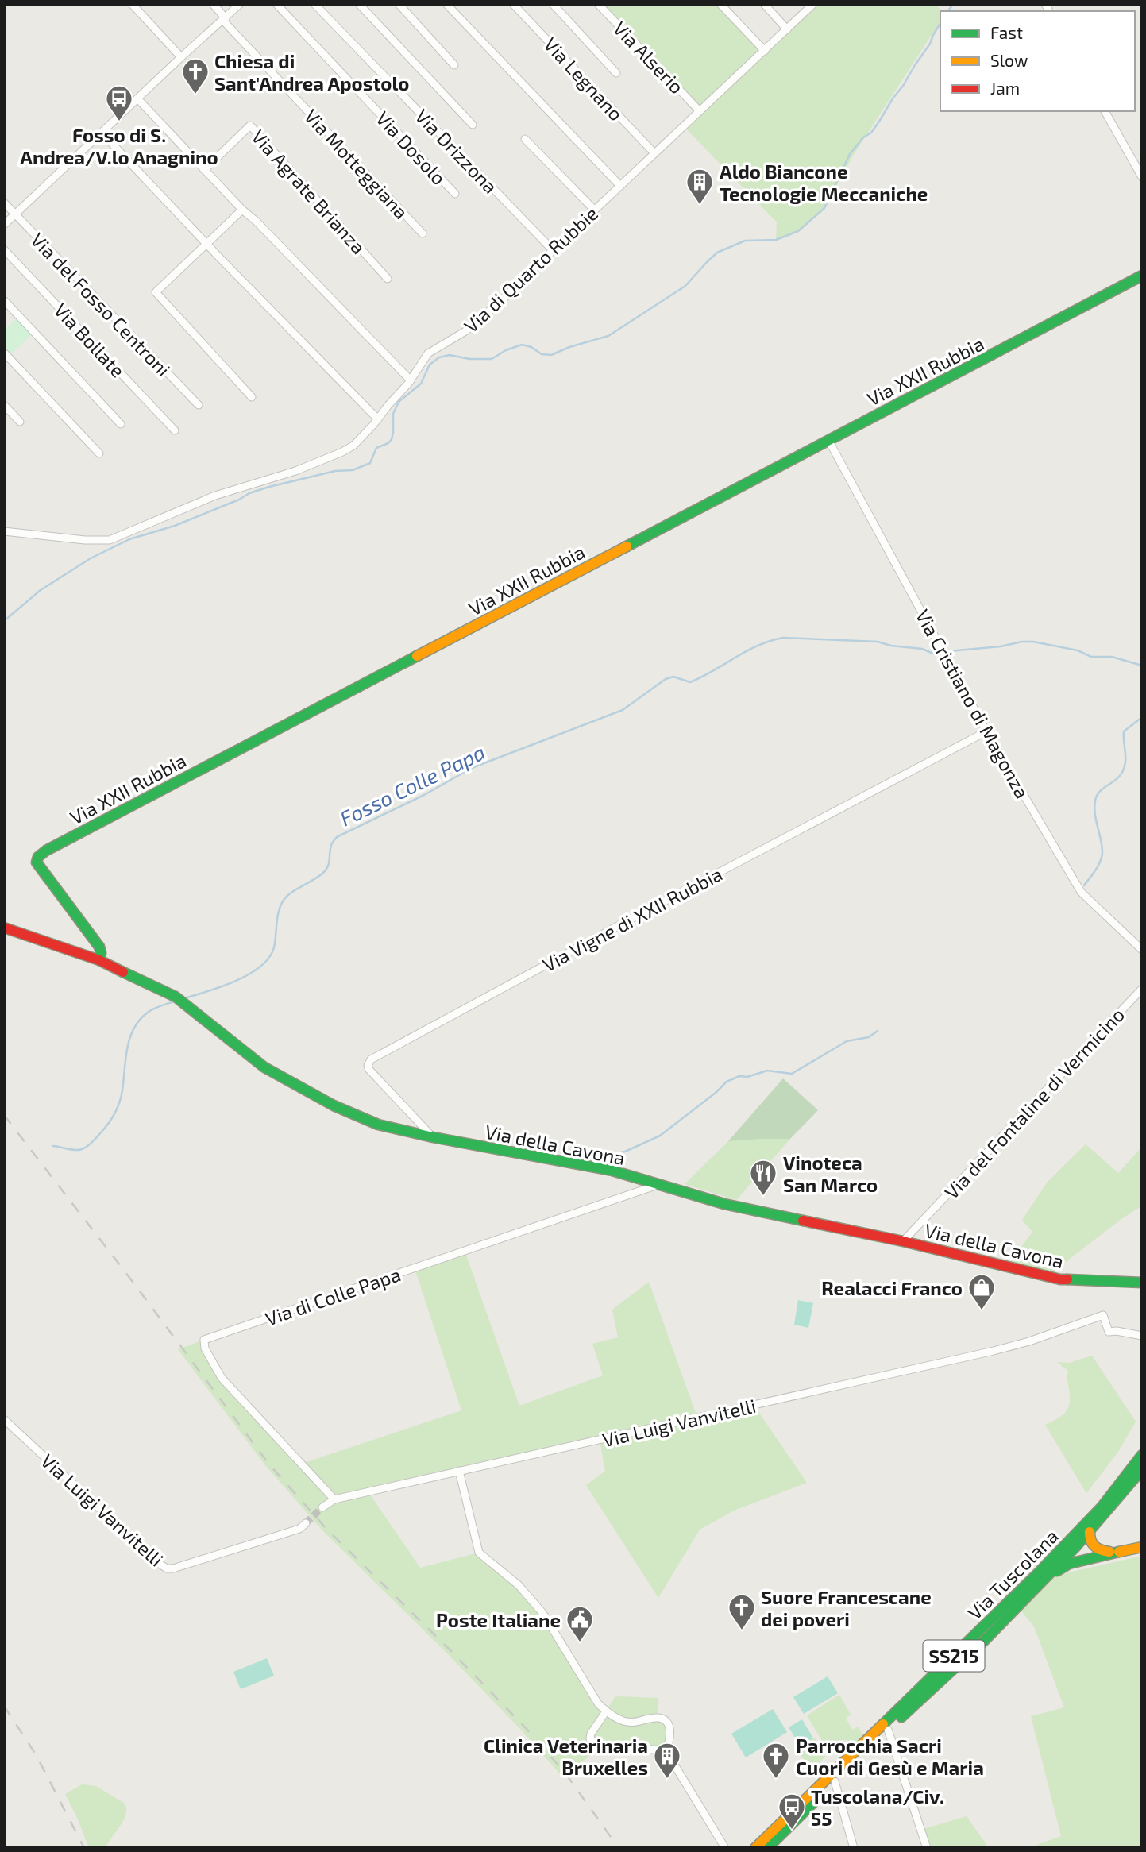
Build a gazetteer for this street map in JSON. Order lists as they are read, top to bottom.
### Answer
{
  "streets": {
    "main road": [
      "Via XXII Rubbia",
      "Via della Cavona",
      "Via Tuscolana",
      "SS215"
    ],
    "street": [
      "Via Alserio",
      "Via Legnano",
      "Via Dosolo",
      "Via Drizzona",
      "Via Motteggiana",
      "Via Agrate Brianza",
      "Via di Quarto Rubbie",
      "Via del Fosso Centroni",
      "Via Bollate",
      "Via Cristiano di Magonza",
      "Via Vigne di XXII Rubbia",
      "Via del Fontaline di Vermicino",
      "Via di Colle Papa",
      "Via Luigi Vanvitelli"
    ]
  },
  "crossings": [
    ["Via Alserio", "Via di Quarto Rubbie"],
    ["Via Legnano", "Via di Quarto Rubbie"],
    ["Via Drizzona", "Via di Quarto Rubbie"],
    ["Via XXII Rubbia", "Via Cristiano di Magonza"],
    ["Via XXII Rubbia", "Via della Cavona"],
    ["Via Cristiano di Magonza", "Via Vigne di XXII Rubbia"],
    ["Via Vigne di XXII Rubbia", "Via della Cavona"],
    ["Via del Fontaline di Vermicino", "Via della Cavona"],
    ["Via della Cavona", "Via di Colle Papa"],
    ["Via di Colle Papa", "Via Luigi Vanvitelli"]
  ],
  "water": ["Fosso Colle Papa"],
  "places": {
    "church": ["Chiesa di Sant'Andrea Apostolo", "Suore Francescane dei poveri", "Parrocchia Sacri Cuori di Gesù e Maria"],
    "bus stop": ["Fosso di S. Andrea/V.lo Anagnino", "Tuscolana/Civ. 55"],
    "building": ["Aldo Biancone Tecnologie Meccaniche", "Clinica Veterinaria Bruxelles"],
    "restaurant": ["Vinoteca San Marco"],
    "shop": ["Realacci Franco"],
    "public building": ["Poste Italiane"]
  },
  "legend": ["Fast", "Slow", "Jam"]
}
